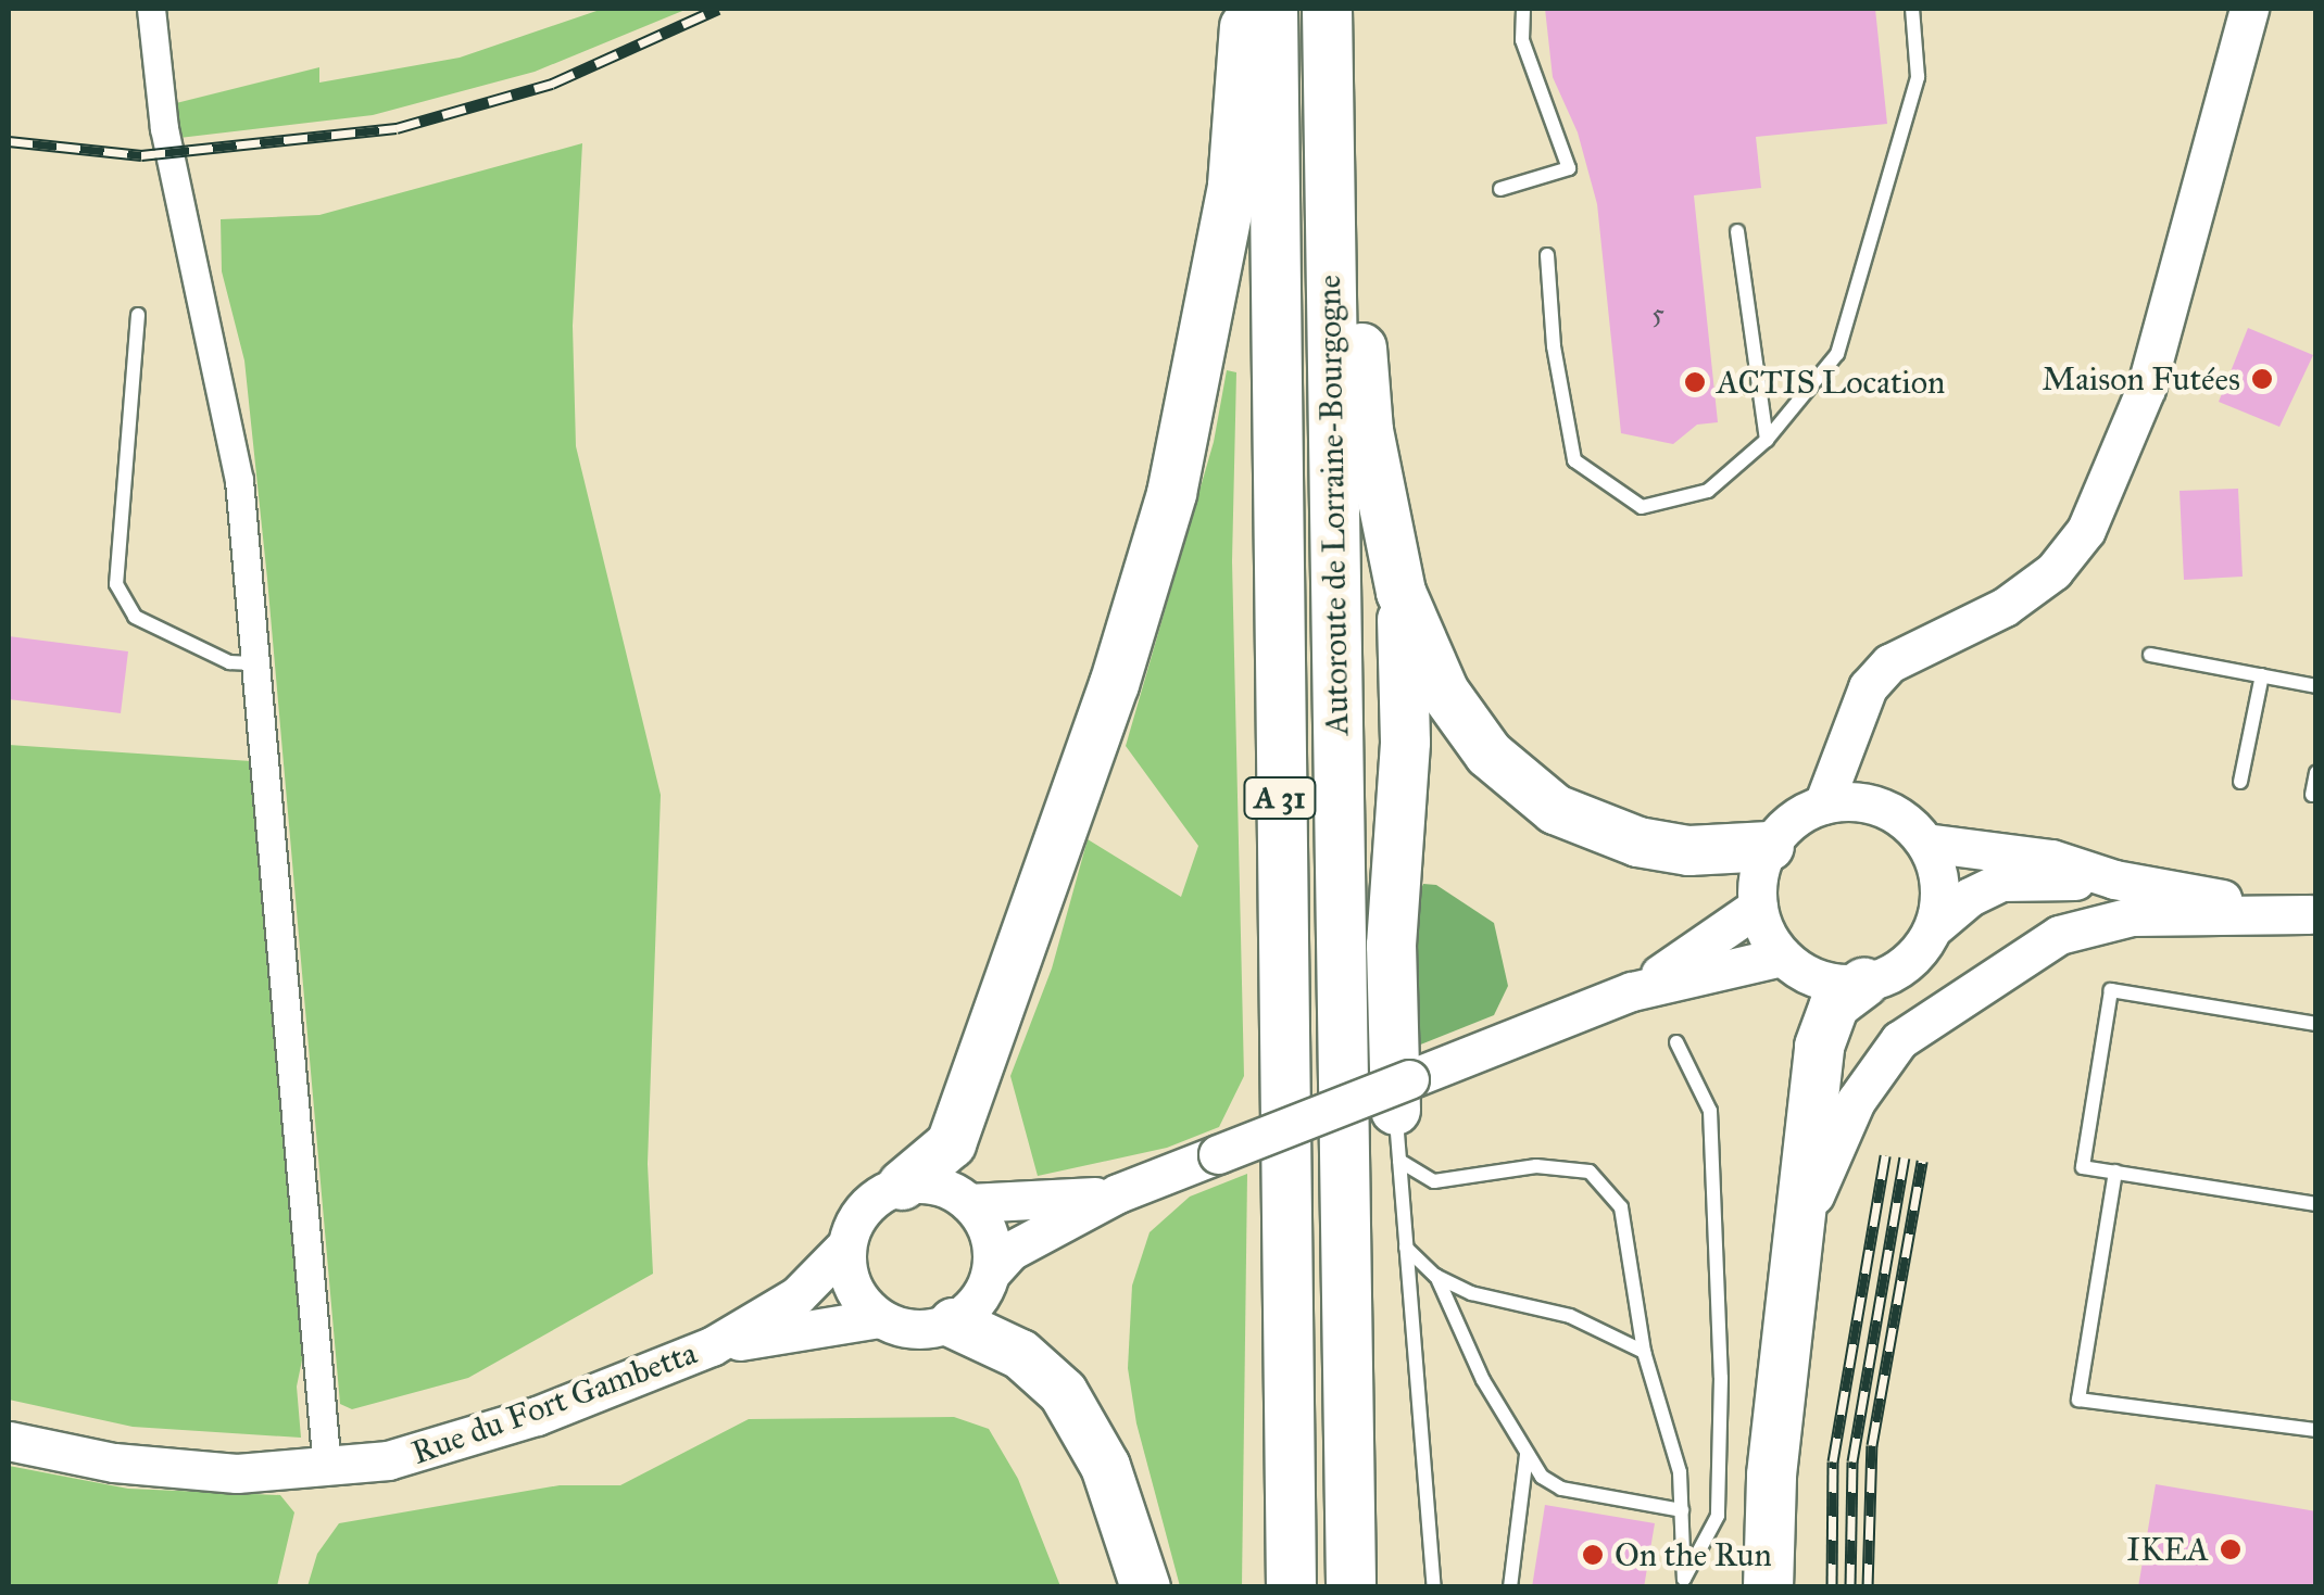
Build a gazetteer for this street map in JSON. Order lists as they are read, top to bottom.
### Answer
{
  "streets": {
    "highway": ["Autoroute de Lorraine-Bourgogne", "A 31"],
    "main road": ["Rue du Fort Gambetta"]
  },
  "places": [
    "Maison Futées",
    "ACTIS Location",
    "IKEA",
    "On the Run"
  ],
  "house_numbers": ["5"]
}
